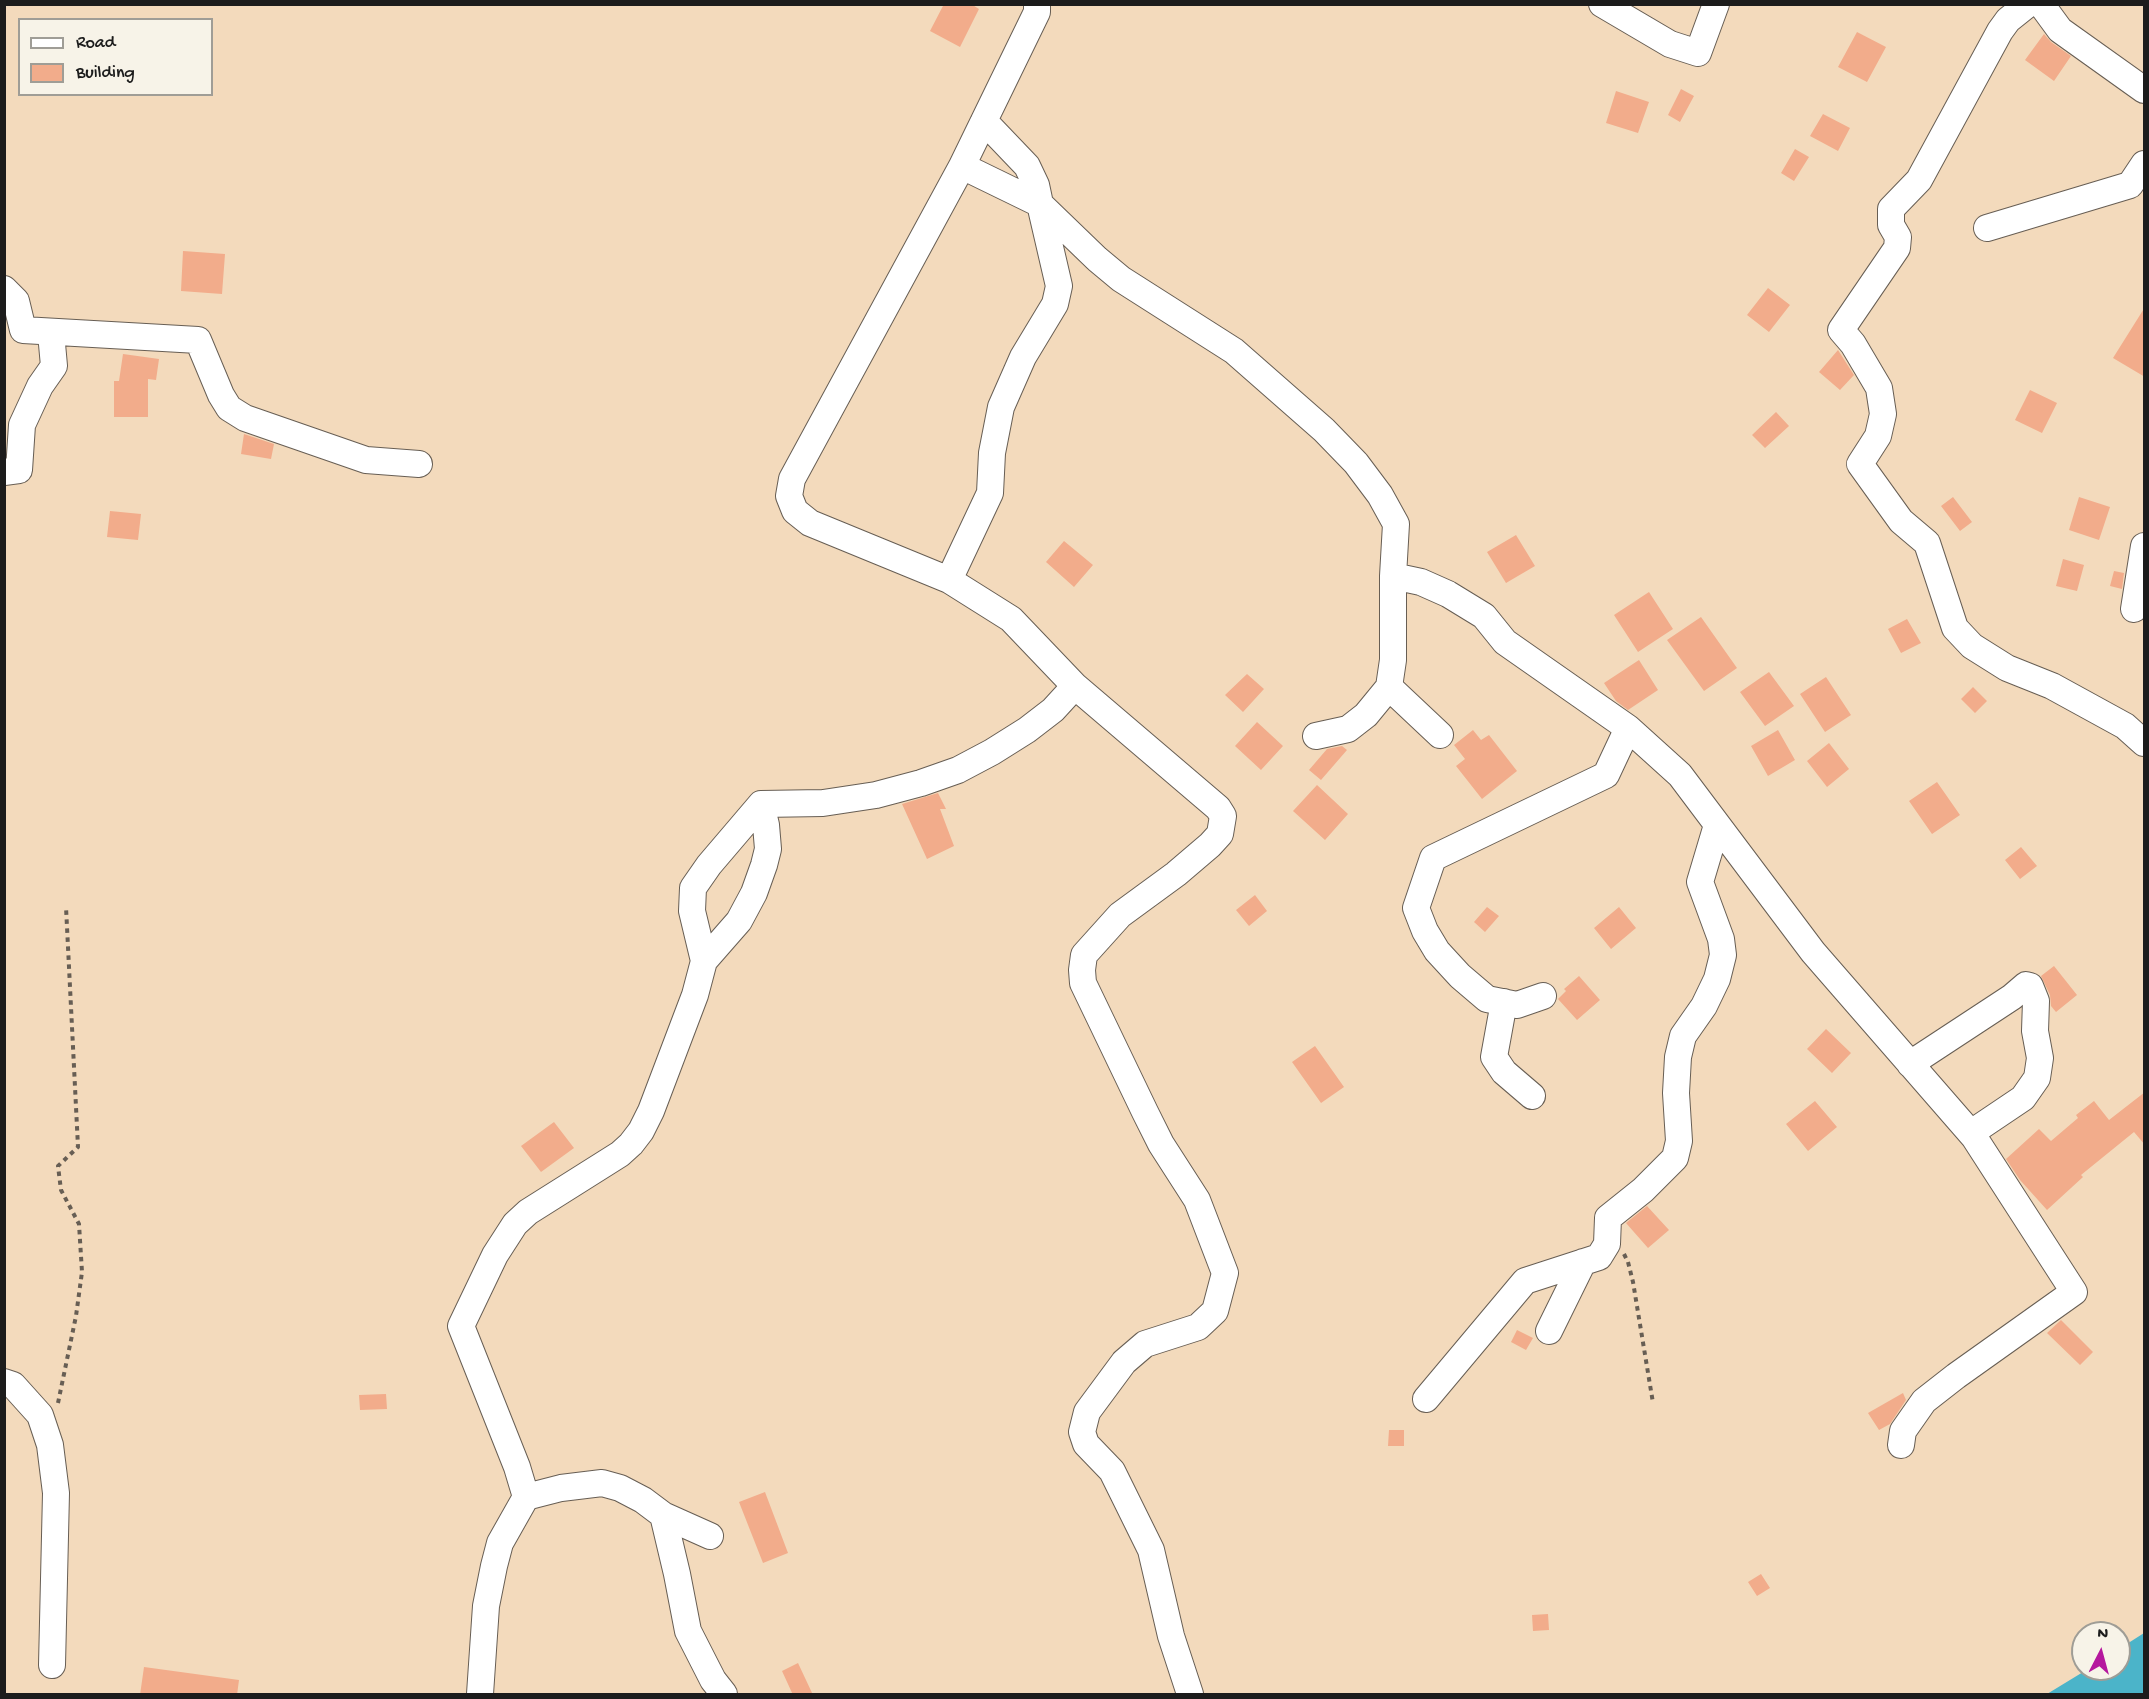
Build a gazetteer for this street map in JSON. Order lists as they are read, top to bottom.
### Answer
{
  "legend": ["Road", "Building"],
  "north": "top"
}
